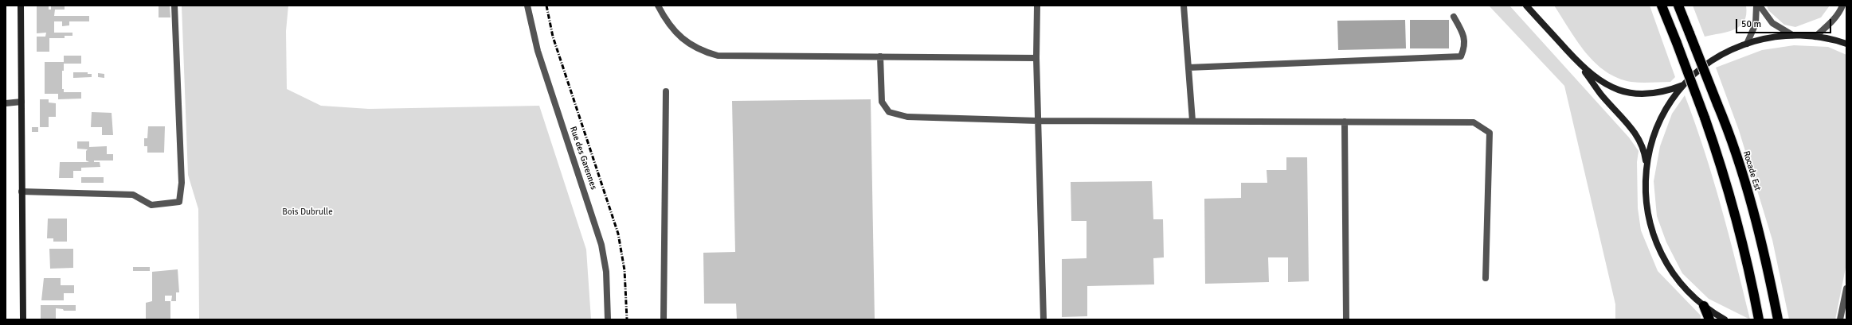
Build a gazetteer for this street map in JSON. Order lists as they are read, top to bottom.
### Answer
{
  "streets": {
    "highway": ["Rocade Est"],
    "street": ["Rue des Garennes"]
  },
  "parks": ["Bois Dubrulle"],
  "scale_bar": "50 m"
}
